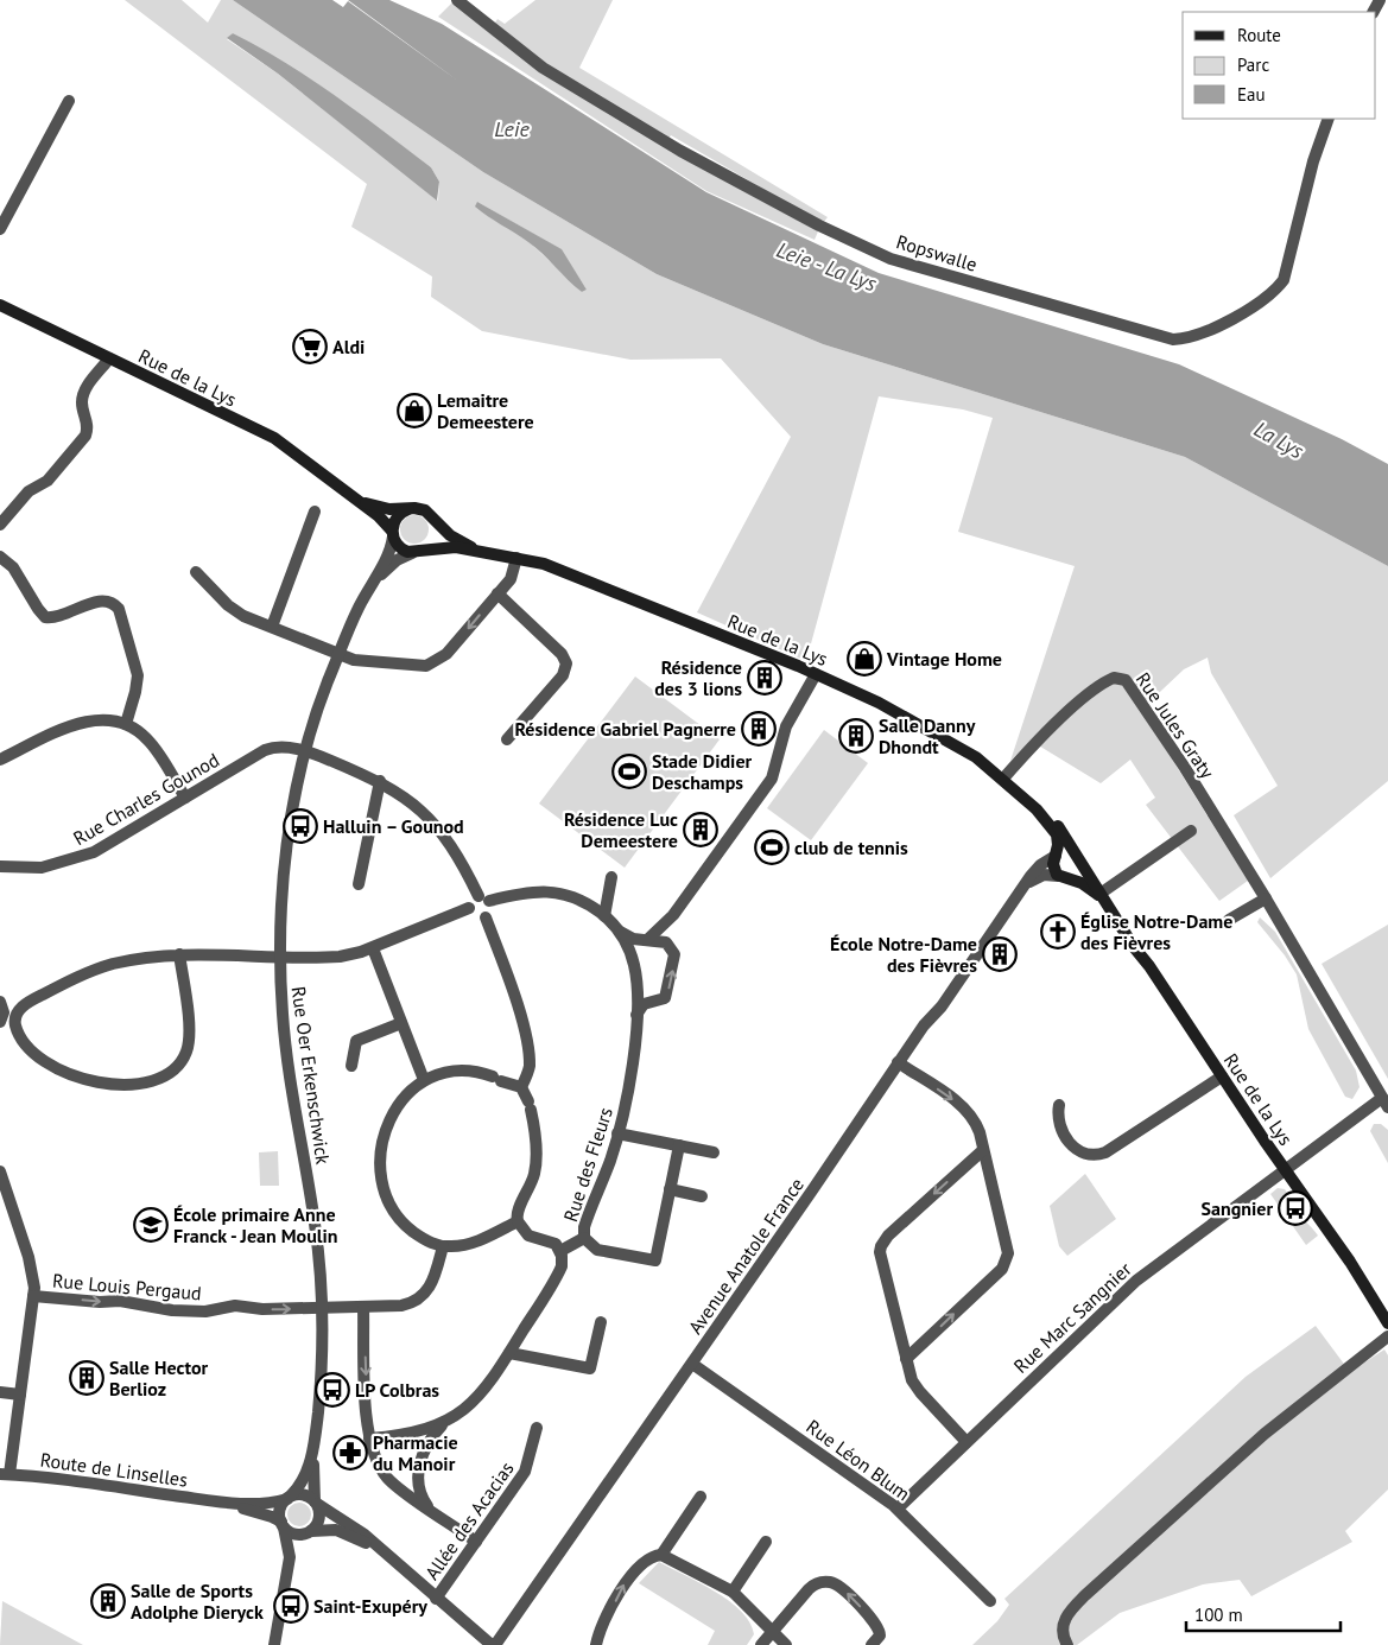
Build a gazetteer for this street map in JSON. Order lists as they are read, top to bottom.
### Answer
{
  "streets": {
    "main road": ["Rue de la Lys"],
    "street": [
      "Ropswalle",
      "Rue Jules Graty",
      "Rue Charles Gounod",
      "Rue Oer Erkenschwick",
      "Rue des Fleurs",
      "Avenue Anatole France",
      "Rue Louis Pergaud",
      "Rue Marc Sangnier",
      "Rue Léon Blum",
      "Route de Linselles",
      "Allée des Acacias"
    ]
  },
  "crossings": [
    ["Rue de la Lys", "Rue Jules Graty"],
    ["Rue de la Lys", "Rue Oer Erkenschwick"],
    ["Rue de la Lys", "Avenue Anatole France"],
    ["Rue de la Lys", "Rue Marc Sangnier"],
    ["Rue Jules Graty", "Rue Marc Sangnier"],
    ["Rue Charles Gounod", "Rue Oer Erkenschwick"],
    ["Rue Charles Gounod", "Rue des Fleurs"],
    ["Rue Oer Erkenschwick", "Rue Louis Pergaud"],
    ["Rue Oer Erkenschwick", "Route de Linselles"],
    ["Avenue Anatole France", "Rue Léon Blum"],
    ["Rue Marc Sangnier", "Rue Léon Blum"]
  ],
  "one_way": ["Rue Louis Pergaud"],
  "water": ["Leie", "Leie - La Lys", "La Lys"],
  "places": {
    "supermarket": ["Aldi"],
    "shop": ["Lemaitre Demeestere", "Vintage Home"],
    "building": [
      "Résidence des 3 lions",
      "Résidence Gabriel Pagnerre",
      "Salle Danny Dhondt",
      "Résidence Luc Demeestere",
      "École Notre-Dame des Fièvres",
      "Salle Hector Berlioz",
      "Salle de Sports Adolphe Dieryck"
    ],
    "sports": ["Stade Didier Deschamps", "club de tennis"],
    "bus stop": [
      "Halluin – Gounod",
      "Sangnier",
      "LP Colbras",
      "Saint-Exupéry"
    ],
    "church": ["Église Notre-Dame des Fièvres"],
    "school or university": ["École primaire Anne Franck - Jean Moulin"],
    "pharmacy": ["Pharmacie du Manoir"]
  },
  "legend": ["Route", "Parc", "Eau"],
  "scale_bar": "100 m"
}
